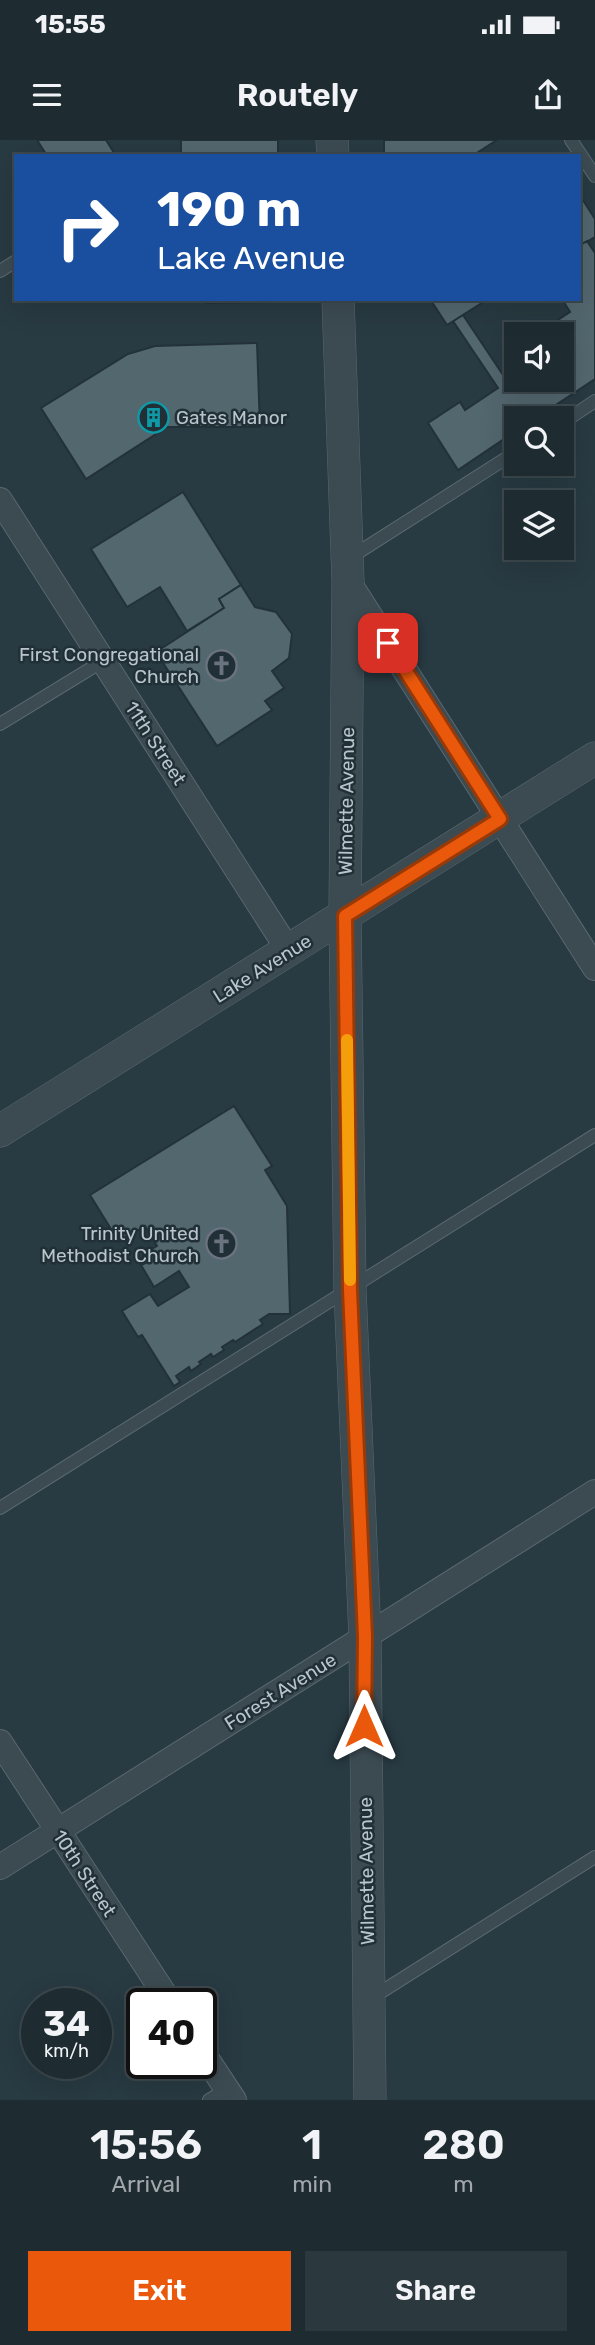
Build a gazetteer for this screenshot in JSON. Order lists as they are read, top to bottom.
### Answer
{
  "streets": {
    "street": [
      "11th Street",
      "Wilmette Avenue",
      "Lake Avenue",
      "Forest Avenue",
      "10th Street"
    ]
  },
  "crossings": [
    ["11th Street", "Lake Avenue"],
    ["Wilmette Avenue", "Lake Avenue"],
    ["Wilmette Avenue", "Forest Avenue"],
    ["Forest Avenue", "10th Street"]
  ],
  "places": {
    "building": ["Gates Manor"],
    "church": ["First Congregational Church", "Trinity United Methodist Church"]
  },
  "page": {
    "status": "15:55",
    "header": "Routely",
    "turn": ["190 m", "Lake Avenue"],
    "speed": "34 km/h",
    "limit": "40",
    "eta": [
      "15:56",
      "Arrival",
      "1",
      "min",
      "280",
      "m"
    ],
    "buttons": ["Exit", "Share"]
  }
}
